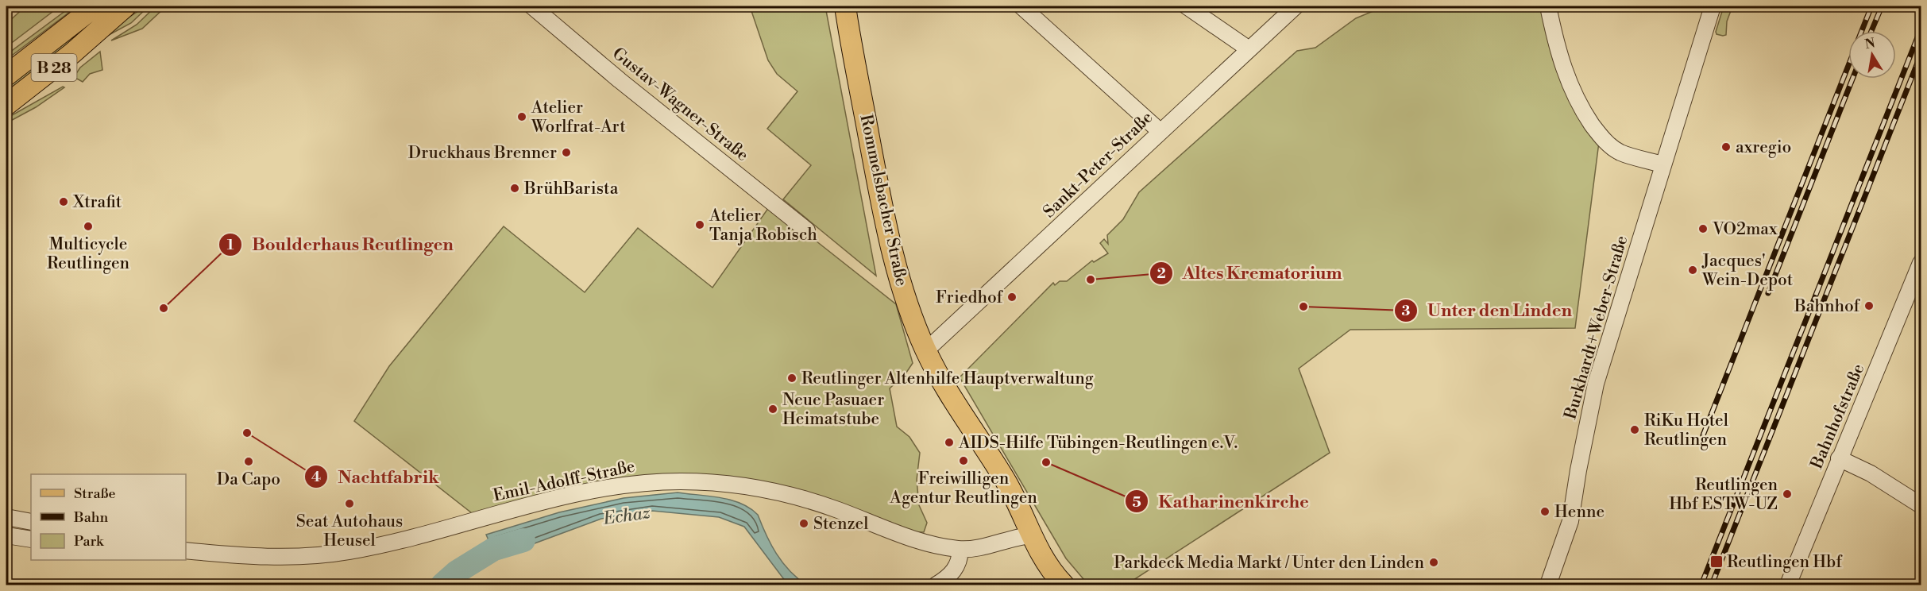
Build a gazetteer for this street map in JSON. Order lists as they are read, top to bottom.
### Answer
{
  "streets": {
    "main road": ["B 28", "Rommelsbacher Straße"],
    "street": [
      "Gustav-Wagner-Straße",
      "Sankt-Peter-Straße",
      "Burkhardt+Weber-Straße",
      "Bahnhofstraße",
      "Emil-Adolff-Straße"
    ]
  },
  "crossings": [
    ["Sankt-Peter-Straße", "Rommelsbacher Straße"],
    ["Rommelsbacher Straße", "Emil-Adolff-Straße"]
  ],
  "water": ["Echaz"],
  "places": {
    "other": [
      "Atelier Worlfrat-Art",
      "axregio",
      "Druckhaus Brenner",
      "BrühBarista",
      "Xtrafit",
      "Atelier Tanja Robisch",
      "Multicycle Reutlingen",
      "VO2max",
      "Jacques' Wein-Depot",
      "Altes Krematorium",
      "Friedhof",
      "Bahnhof",
      "Unter den Linden",
      "Boulderhaus Reutlingen",
      "Reutlinger Altenhilfe Hauptverwaltung",
      "Neue Pasuaer Heimatstube",
      "RiKu Hotel Reutlingen",
      "Nachtfabrik",
      "AIDS-Hilfe Tübingen-Reutlingen e.V.",
      "Freiwilligen Agentur Reutlingen",
      "Da Capo",
      "Katharinenkirche",
      "Reutlingen Hbf ESTW-UZ",
      "Seat Autohaus Heusel",
      "Henne",
      "Stenzel",
      "Parkdeck Media Markt / Unter den Linden"
    ],
    "transit": ["Reutlingen Hbf"]
  },
  "legend": ["Straße", "Bahn", "Park"],
  "north": "top"
}
